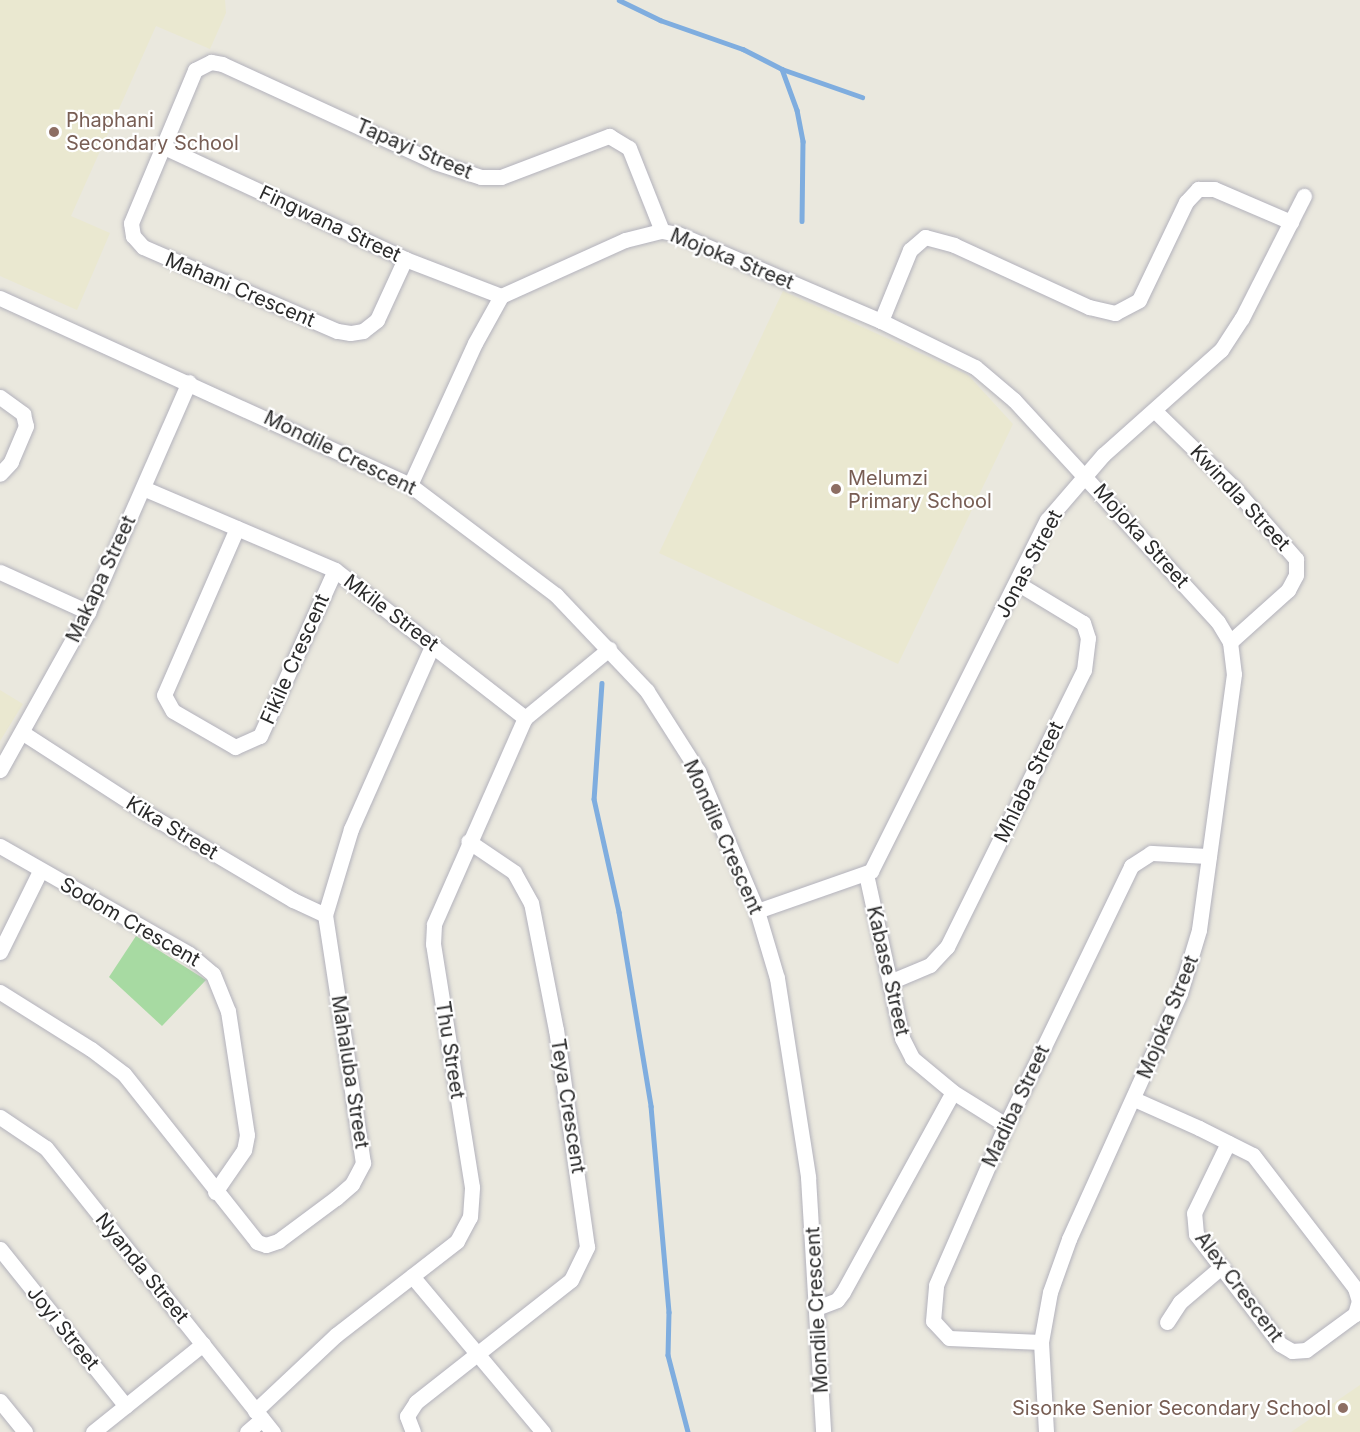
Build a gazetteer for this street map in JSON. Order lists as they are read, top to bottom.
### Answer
{
  "streets": {
    "street": [
      "Tapayi Street",
      "Fingwana Street",
      "Mojoka Street",
      "Mahani Crescent",
      "Mondile Crescent",
      "Kwindla Street",
      "Jonas Street",
      "Makapa Street",
      "Mkile Street",
      "Fikile Crescent",
      "Mhlaba Street",
      "Kika Street",
      "Sodom Crescent",
      "Kabase Street",
      "Thu Street",
      "Mahaluba Street",
      "Teya Crescent",
      "Madiba Street",
      "Nyanda Street",
      "Alex Crescent",
      "Joyi Street"
    ]
  },
  "crossings": [
    ["Tapayi Street", "Fingwana Street"],
    ["Tapayi Street", "Mojoka Street"],
    ["Tapayi Street", "Mahani Crescent"],
    ["Fingwana Street", "Mojoka Street"],
    ["Fingwana Street", "Mahani Crescent"],
    ["Mojoka Street", "Kwindla Street"],
    ["Mojoka Street", "Jonas Street"],
    ["Mojoka Street", "Madiba Street"],
    ["Mojoka Street", "Alex Crescent"],
    ["Mondile Crescent", "Makapa Street"],
    ["Mondile Crescent", "Thu Street"],
    ["Kwindla Street", "Jonas Street"],
    ["Jonas Street", "Mhlaba Street"],
    ["Jonas Street", "Kabase Street"],
    ["Makapa Street", "Mkile Street"],
    ["Makapa Street", "Kika Street"],
    ["Mkile Street", "Fikile Crescent"],
    ["Mkile Street", "Thu Street"],
    ["Mkile Street", "Mahaluba Street"],
    ["Mhlaba Street", "Kabase Street"],
    ["Kika Street", "Mahaluba Street"],
    ["Sodom Crescent", "Mahaluba Street"],
    ["Kabase Street", "Madiba Street"],
    ["Thu Street", "Teya Crescent"],
    ["Thu Street", "Nyanda Street"]
  ],
  "places": ["Phaphani Secondary School", "Melumzi Primary School", "Sisonke Senior Secondary School"]
}
